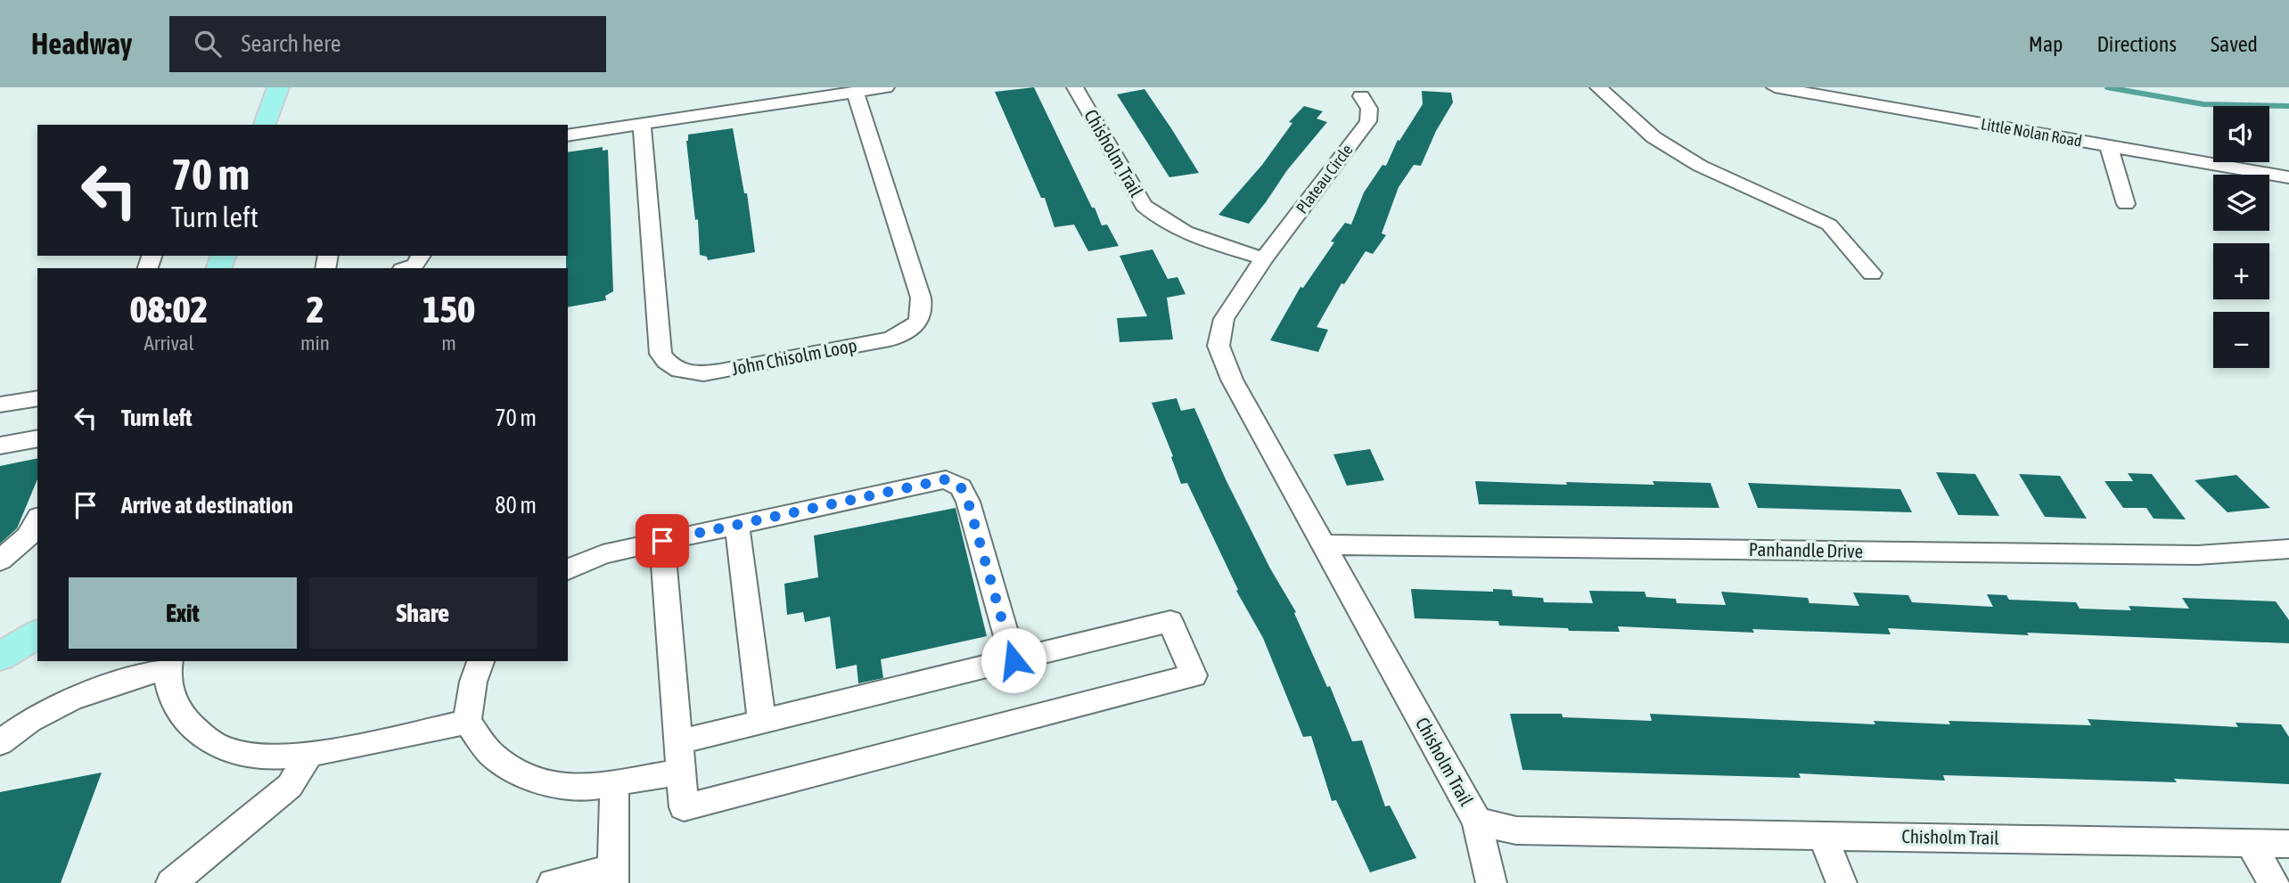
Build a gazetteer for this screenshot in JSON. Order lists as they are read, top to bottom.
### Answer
{
  "streets": {
    "street": [
      "Little Nolan Road",
      "Chisholm Trail",
      "Plateau Circle",
      "John Chisolm Loop",
      "Panhandle Drive"
    ]
  },
  "crossings": [
    ["Chisholm Trail", "Plateau Circle"],
    ["Chisholm Trail", "Panhandle Drive"]
  ],
  "page": {
    "header": "Headway",
    "search": "Search here",
    "nav": ["Map", "Directions", "Saved"],
    "map_buttons": ["+", "−"],
    "turn": ["70 m", "Turn left"],
    "eta": [
      "08:02",
      "Arrival",
      "2",
      "min",
      "150",
      "m"
    ],
    "list": [
      {
        "name": "Turn left",
        "value": "70 m"
      },
      {
        "name": "Arrive at destination",
        "value": "80 m"
      }
    ],
    "buttons": ["Exit", "Share"]
  }
}
